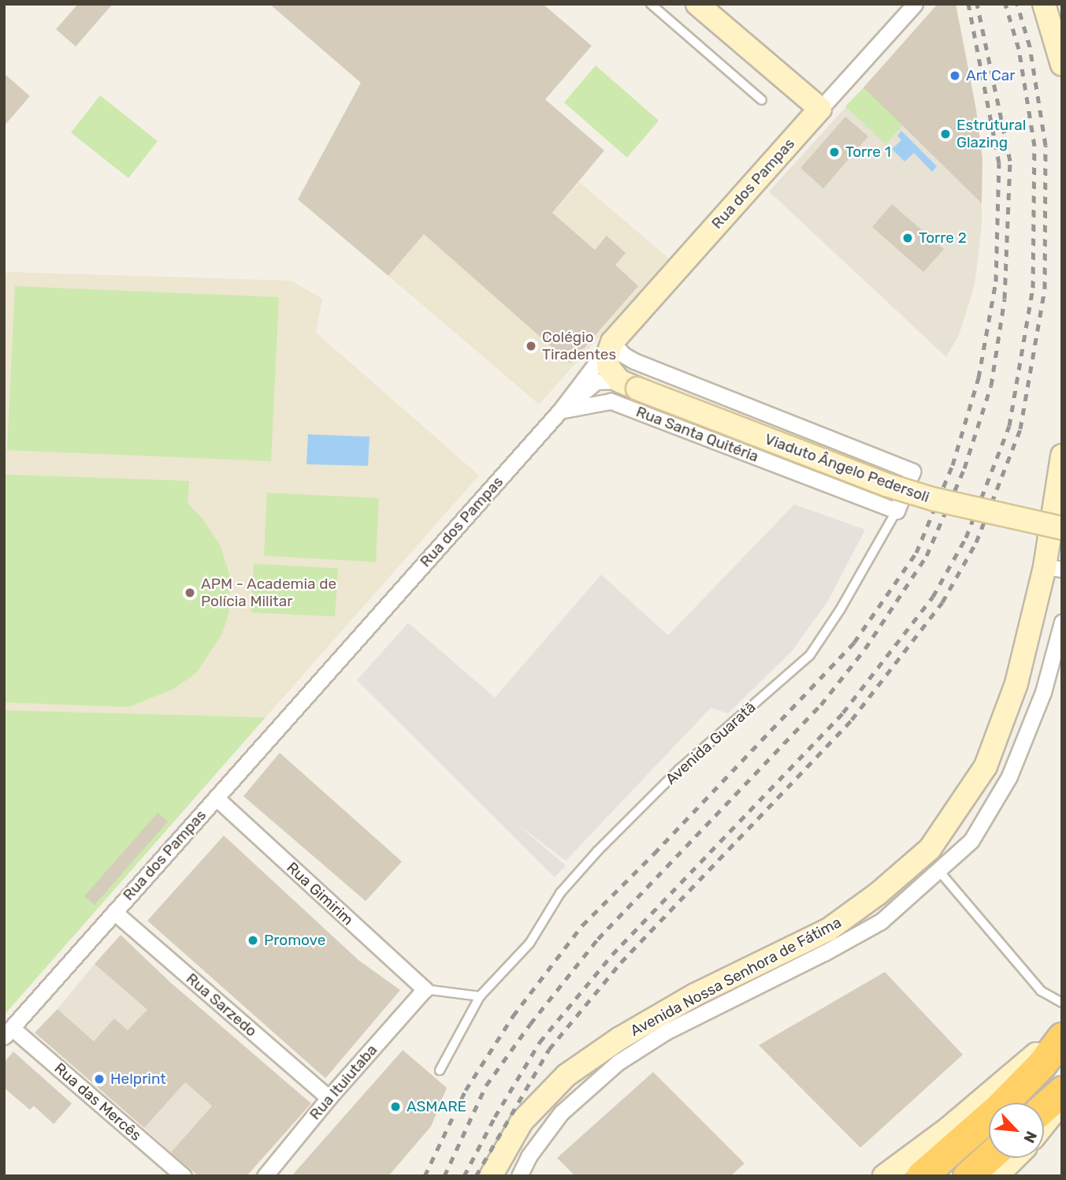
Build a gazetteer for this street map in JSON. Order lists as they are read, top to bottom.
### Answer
{
  "streets": {
    "main road": ["Rua dos Pampas", "Viaduto Ângelo Pedersoli", "Avenida Nossa Senhora de Fátima"],
    "street": [
      "Rua Santa Quitéria",
      "Avenida Guaratã",
      "Rua Gimirim",
      "Rua Sarzedo",
      "Rua Ituiutaba",
      "Rua das Mercês"
    ]
  },
  "crossings": [
    ["Rua dos Pampas", "Rua Santa Quitéria"],
    ["Rua dos Pampas", "Avenida Guaratã"],
    ["Rua dos Pampas", "Rua Gimirim"],
    ["Rua dos Pampas", "Rua Sarzedo"],
    ["Rua dos Pampas", "Rua das Mercês"],
    ["Rua Santa Quitéria", "Avenida Guaratã"],
    ["Rua Gimirim", "Rua Ituiutaba"],
    ["Rua Sarzedo", "Rua Ituiutaba"]
  ],
  "places": [
    "Art Car",
    "Estrutural Glazing",
    "Torre 1",
    "Torre 2",
    "Colégio Tiradentes",
    "APM - Academia de Polícia Militar",
    "Promove",
    "Helprint",
    "ASMARE"
  ],
  "north": "bottom right"
}
